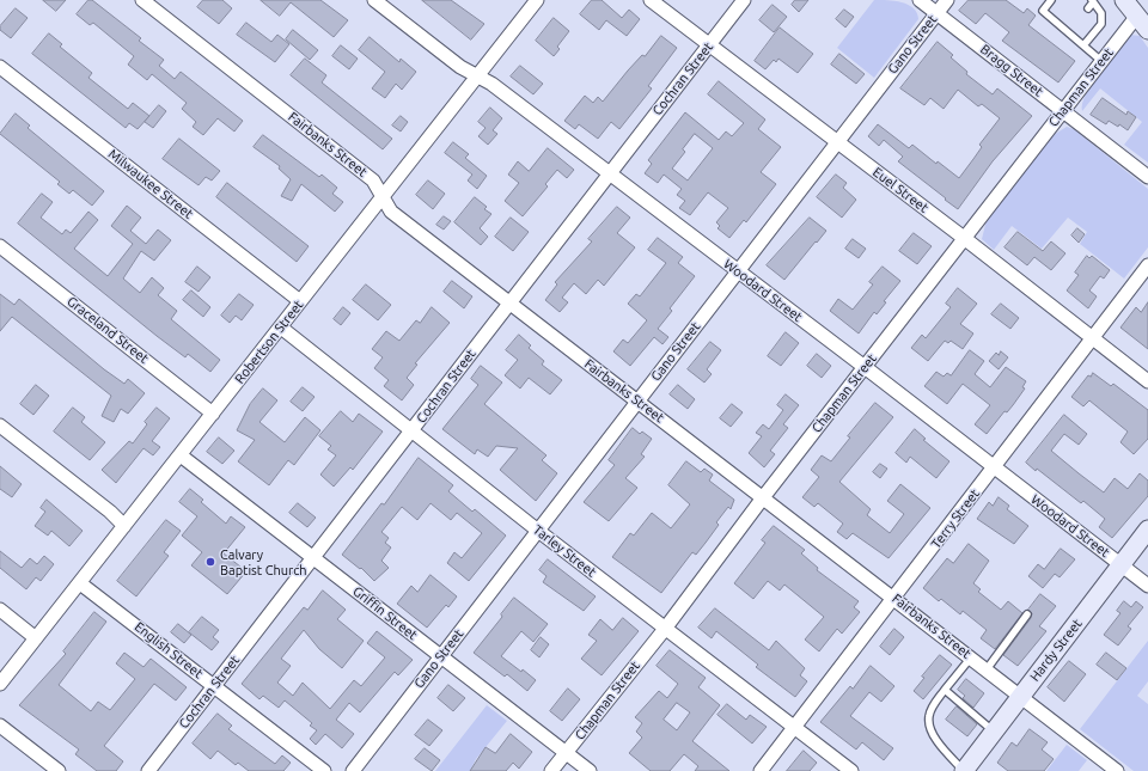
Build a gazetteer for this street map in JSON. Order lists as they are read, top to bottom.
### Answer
{
  "streets": {
    "main road": ["Hardy Street"],
    "street": [
      "Gano Street",
      "Bragg Street",
      "Cochran Street",
      "Chapman Street",
      "Fairbanks Street",
      "Milwaukee Street",
      "Euel Street",
      "Woodard Street",
      "Graceland Street",
      "Robertson Street",
      "Terry Street",
      "Tarley Street",
      "Griffin Street",
      "English Street"
    ]
  },
  "crossings": [
    ["Gano Street", "Bragg Street"],
    ["Gano Street", "Fairbanks Street"],
    ["Gano Street", "Euel Street"],
    ["Gano Street", "Woodard Street"],
    ["Gano Street", "Tarley Street"],
    ["Gano Street", "Griffin Street"],
    ["Bragg Street", "Chapman Street"],
    ["Cochran Street", "Fairbanks Street"],
    ["Cochran Street", "Euel Street"],
    ["Cochran Street", "Woodard Street"],
    ["Cochran Street", "Tarley Street"],
    ["Cochran Street", "Griffin Street"],
    ["Cochran Street", "English Street"],
    ["Chapman Street", "Fairbanks Street"],
    ["Chapman Street", "Euel Street"],
    ["Chapman Street", "Woodard Street"],
    ["Chapman Street", "Tarley Street"],
    ["Chapman Street", "Griffin Street"],
    ["Fairbanks Street", "Robertson Street"],
    ["Fairbanks Street", "Terry Street"],
    ["Fairbanks Street", "Hardy Street"],
    ["Milwaukee Street", "Robertson Street"],
    ["Euel Street", "Terry Street"],
    ["Woodard Street", "Robertson Street"],
    ["Woodard Street", "Terry Street"],
    ["Woodard Street", "Hardy Street"],
    ["Graceland Street", "Robertson Street"],
    ["Robertson Street", "Tarley Street"],
    ["Robertson Street", "Griffin Street"],
    ["Robertson Street", "English Street"],
    ["Terry Street", "Tarley Street"]
  ],
  "places": ["Calvary Baptist Church"]
}
